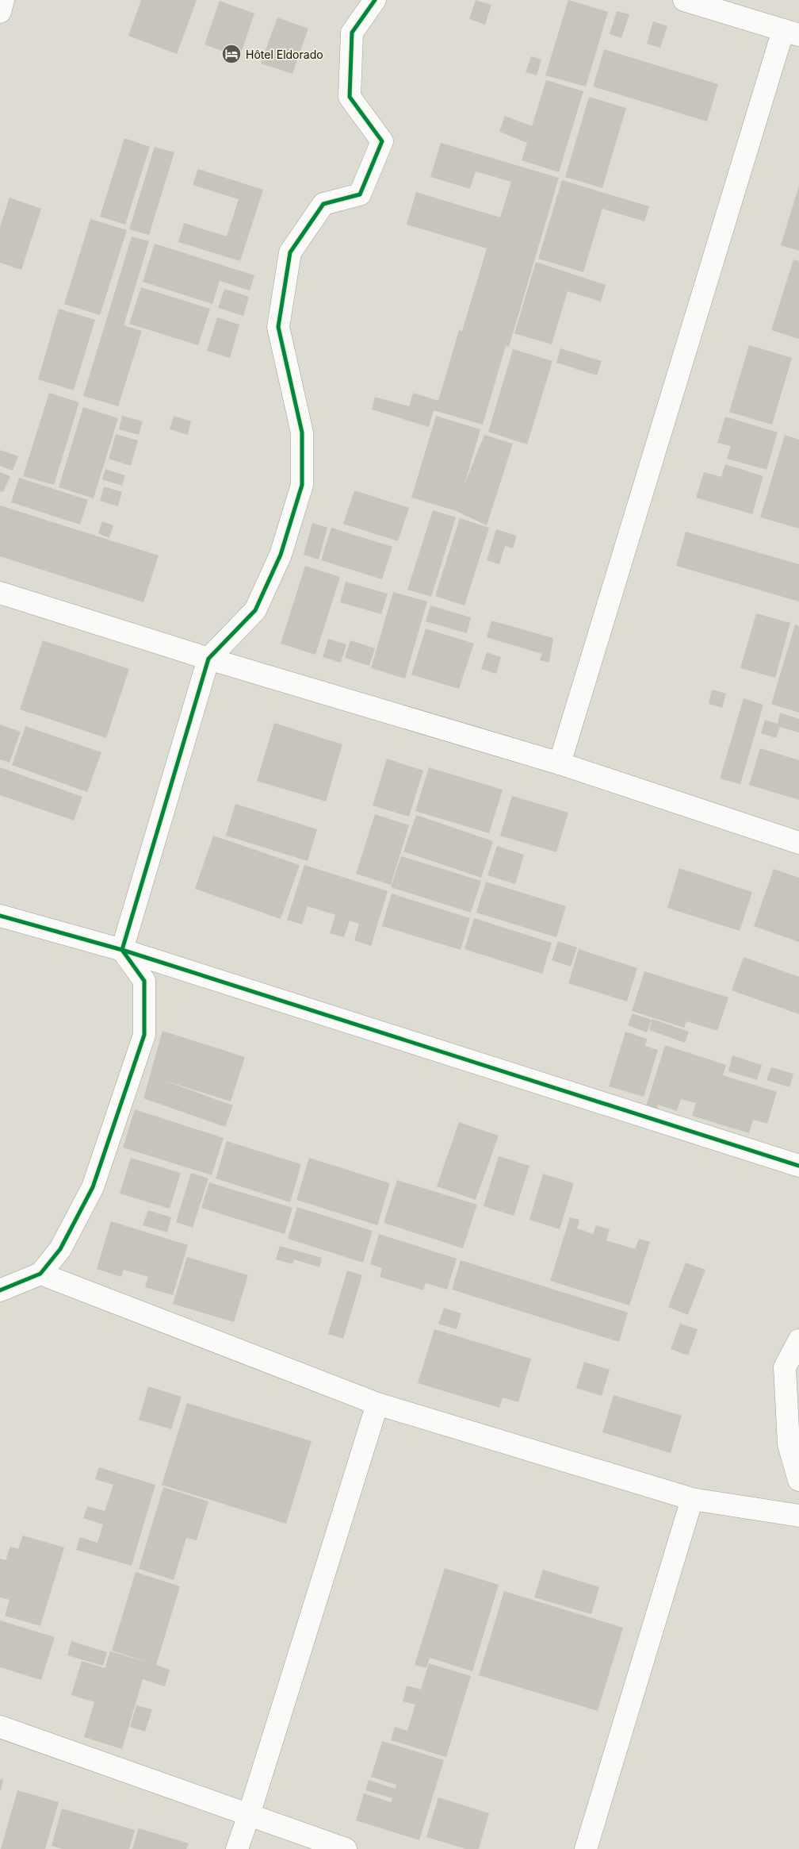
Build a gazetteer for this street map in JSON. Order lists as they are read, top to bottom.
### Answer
{
  "places": {
    "hotel": ["Hôtel Eldorado"]
  }
}
